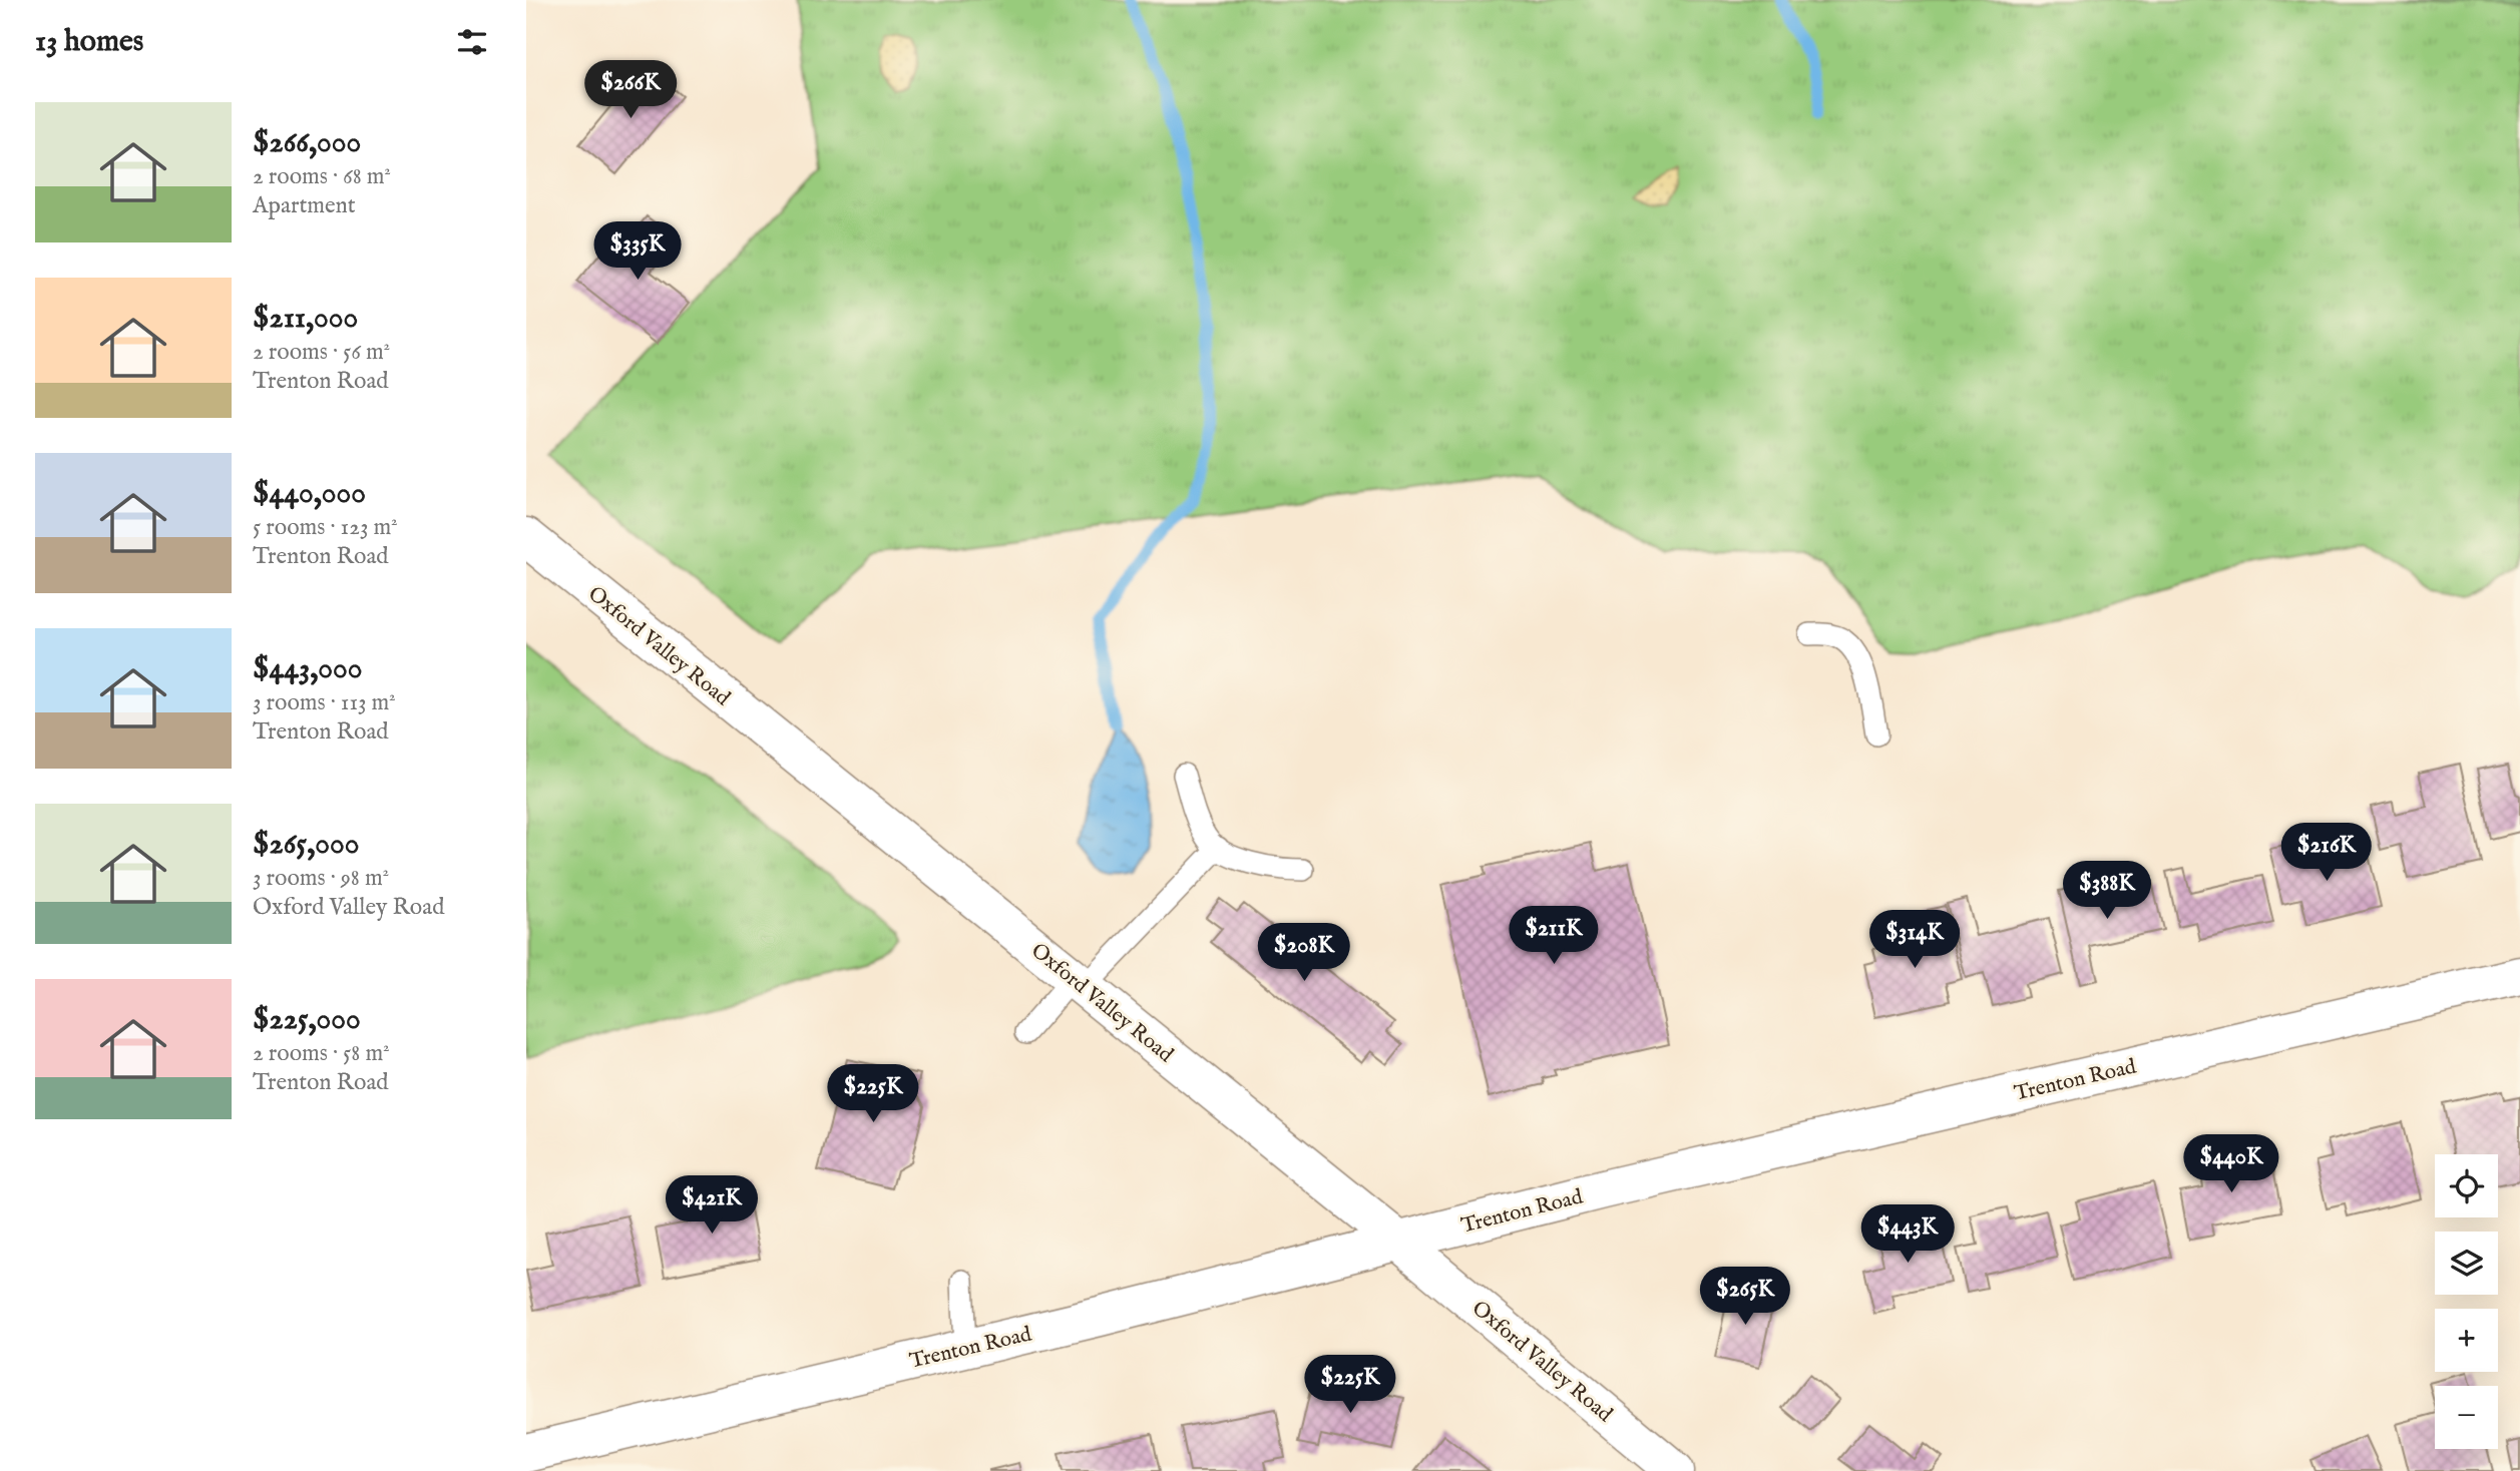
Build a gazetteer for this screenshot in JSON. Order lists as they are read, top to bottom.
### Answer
{
  "streets": {
    "main road": ["Oxford Valley Road", "Trenton Road"]
  },
  "crossings": [
    ["Oxford Valley Road", "Trenton Road"]
  ],
  "page": {
    "heading": "13 homes",
    "price": [
      "$266K",
      "$335K",
      "$216K",
      "$388K",
      "$211K",
      "$314K",
      "$208K",
      "$225K",
      "$440K",
      "$421K",
      "$443K",
      "$265K",
      "$225K"
    ],
    "list": [
      {
        "name": "$266,000",
        "note": "2 rooms · 68 m² · Apartment"
      },
      {
        "name": "$211,000",
        "note": "2 rooms · 56 m² · Trenton Road"
      },
      {
        "name": "$440,000",
        "note": "5 rooms · 123 m² · Trenton Road"
      },
      {
        "name": "$443,000",
        "note": "3 rooms · 113 m² · Trenton Road"
      },
      {
        "name": "$265,000",
        "note": "3 rooms · 98 m² · Oxford Valley Road"
      },
      {
        "name": "$225,000",
        "note": "2 rooms · 58 m² · Trenton Road"
      }
    ],
    "map_buttons": ["+", "−"]
  }
}
